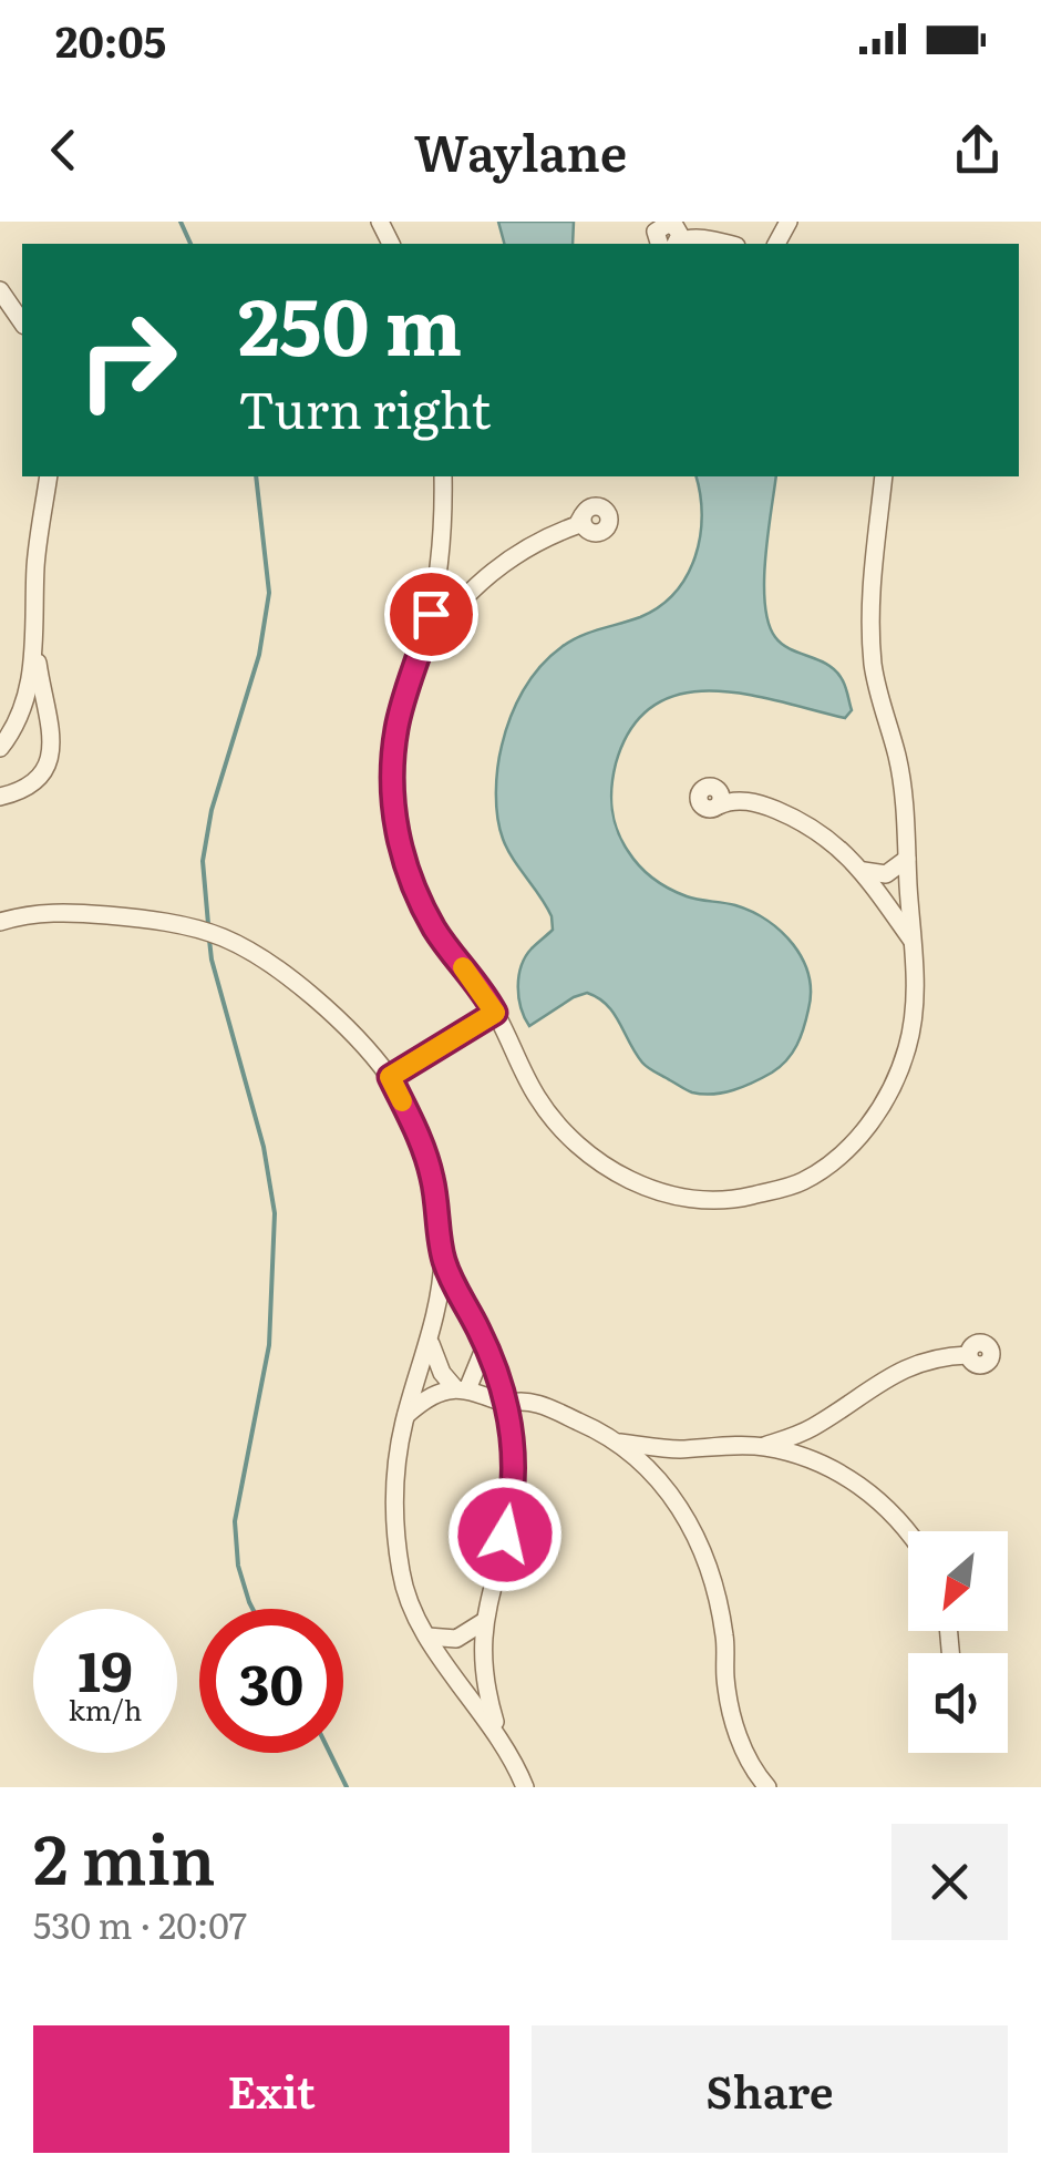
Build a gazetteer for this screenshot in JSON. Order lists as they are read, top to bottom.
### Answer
{
  "north": "bottom left",
  "page": {
    "status": "20:05",
    "header": "Waylane",
    "turn": ["250 m", "Turn right"],
    "speed": "19 km/h",
    "limit": "30",
    "heading": ["2 min", "530 m · 20:07"],
    "buttons": ["Exit", "Share"]
  }
}
